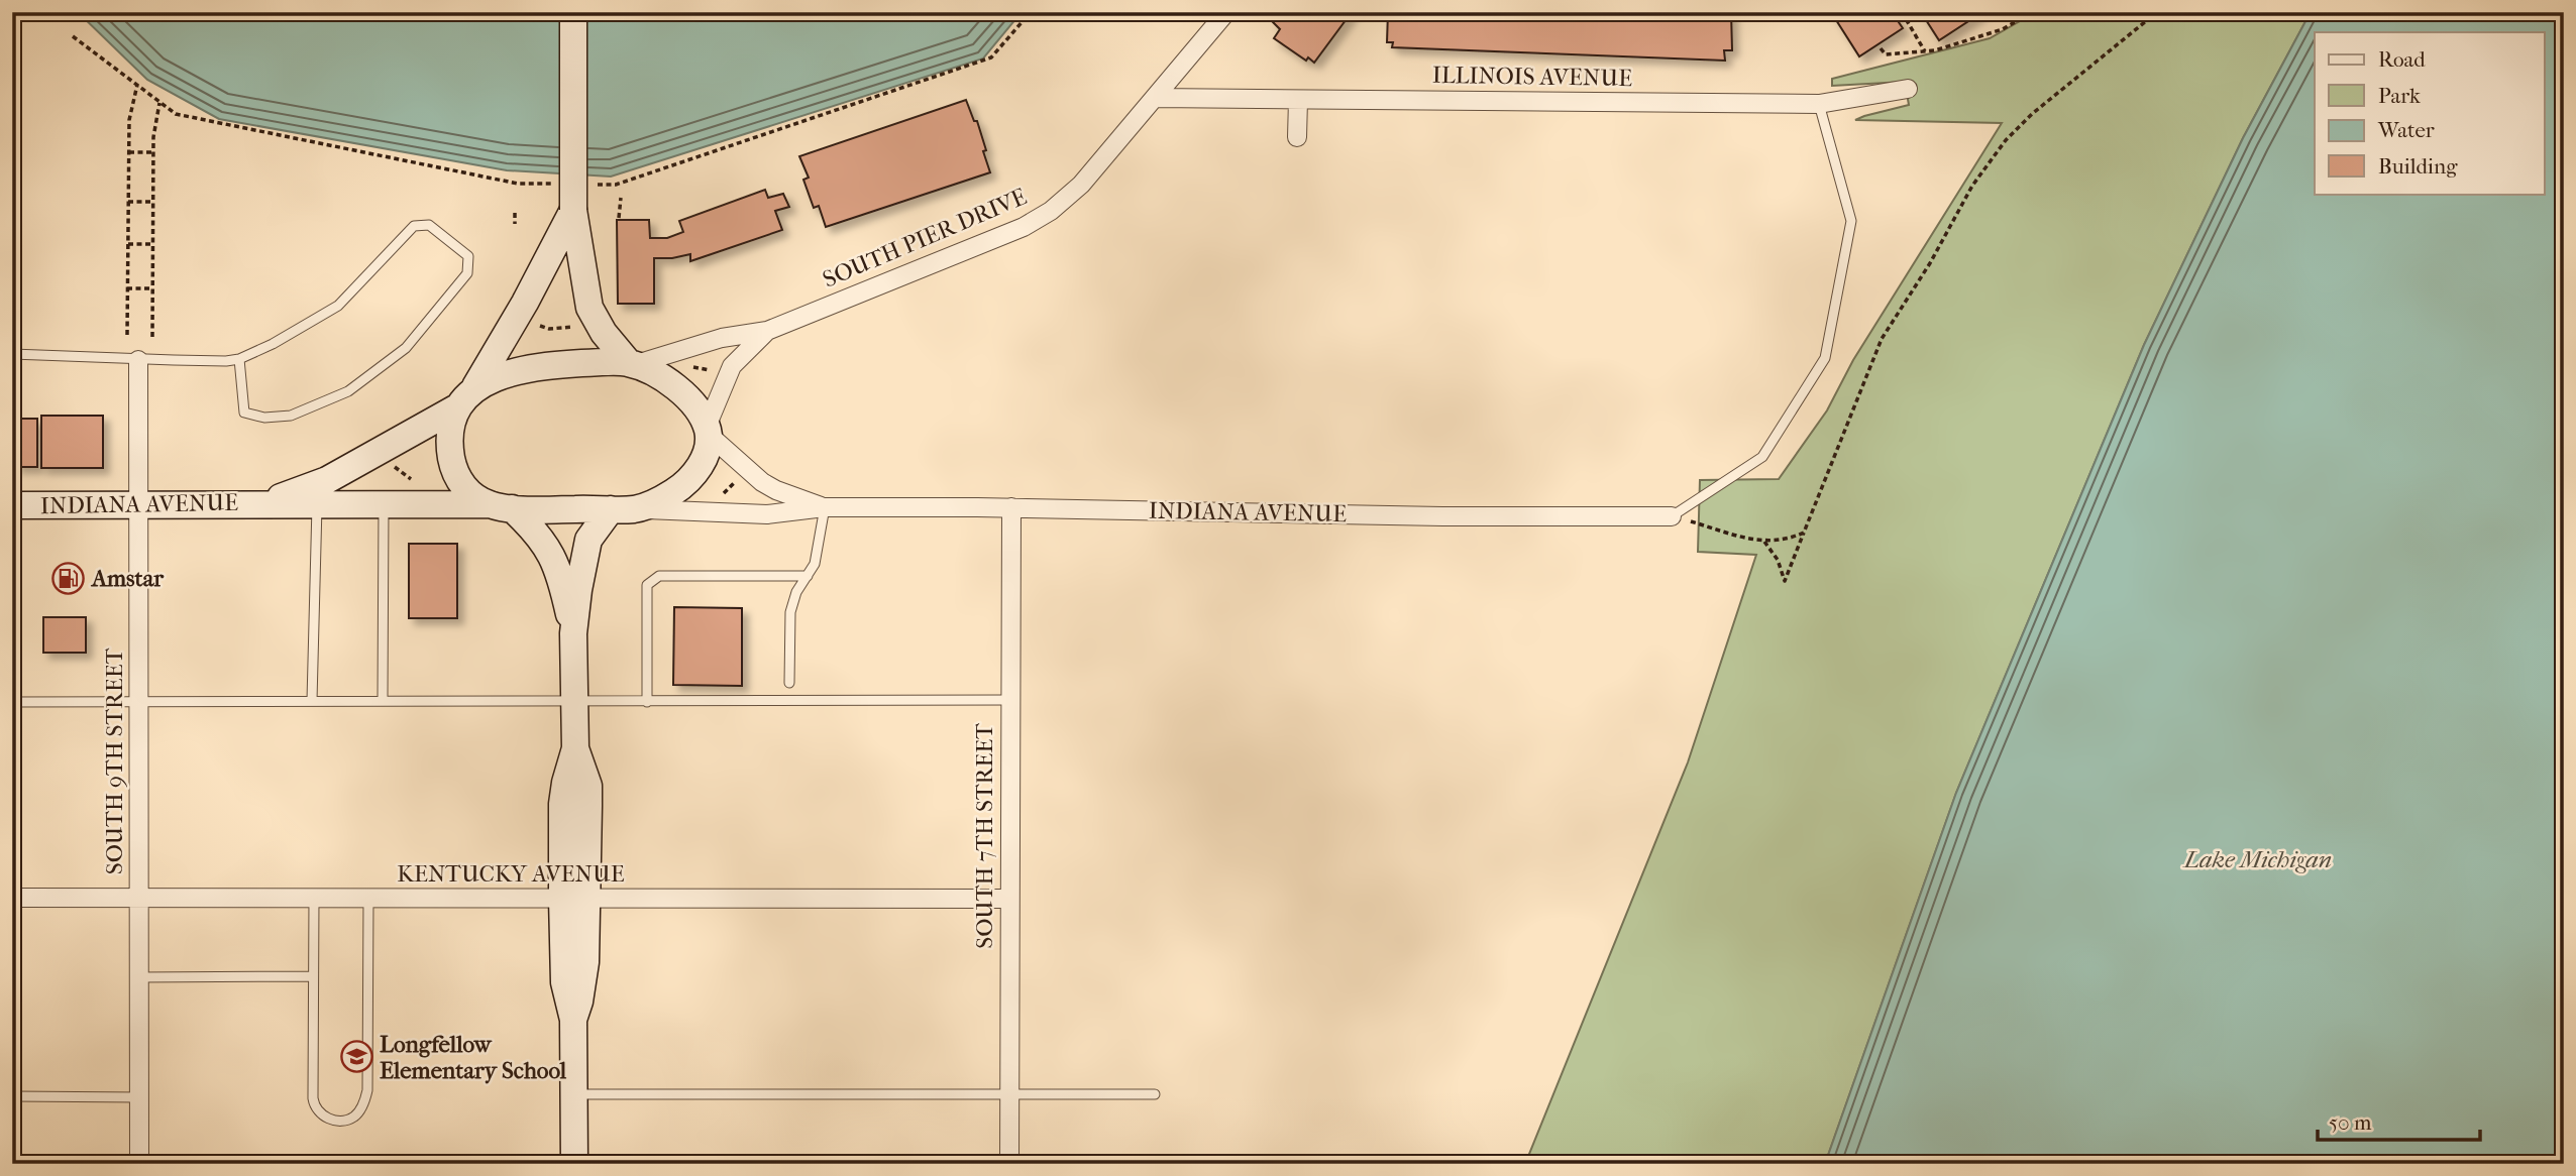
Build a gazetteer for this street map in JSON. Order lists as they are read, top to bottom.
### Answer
{
  "streets": {
    "main road": ["INDIANA AVENUE"],
    "street": [
      "ILLINOIS AVENUE",
      "SOUTH PIER DRIVE",
      "SOUTH 9TH STREET",
      "SOUTH 7TH STREET",
      "KENTUCKY AVENUE"
    ]
  },
  "crossings": [
    ["ILLINOIS AVENUE", "SOUTH PIER DRIVE"],
    ["SOUTH PIER DRIVE", "INDIANA AVENUE"],
    ["INDIANA AVENUE", "SOUTH 9TH STREET"],
    ["INDIANA AVENUE", "SOUTH 7TH STREET"],
    ["SOUTH 9TH STREET", "KENTUCKY AVENUE"],
    ["SOUTH 7TH STREET", "KENTUCKY AVENUE"]
  ],
  "water": ["Lake Michigan"],
  "places": {
    "fuel station": ["Amstar"],
    "school or university": ["Longfellow Elementary School"]
  },
  "legend": [
    "Road",
    "Park",
    "Water",
    "Building"
  ],
  "scale_bar": "50 m"
}
